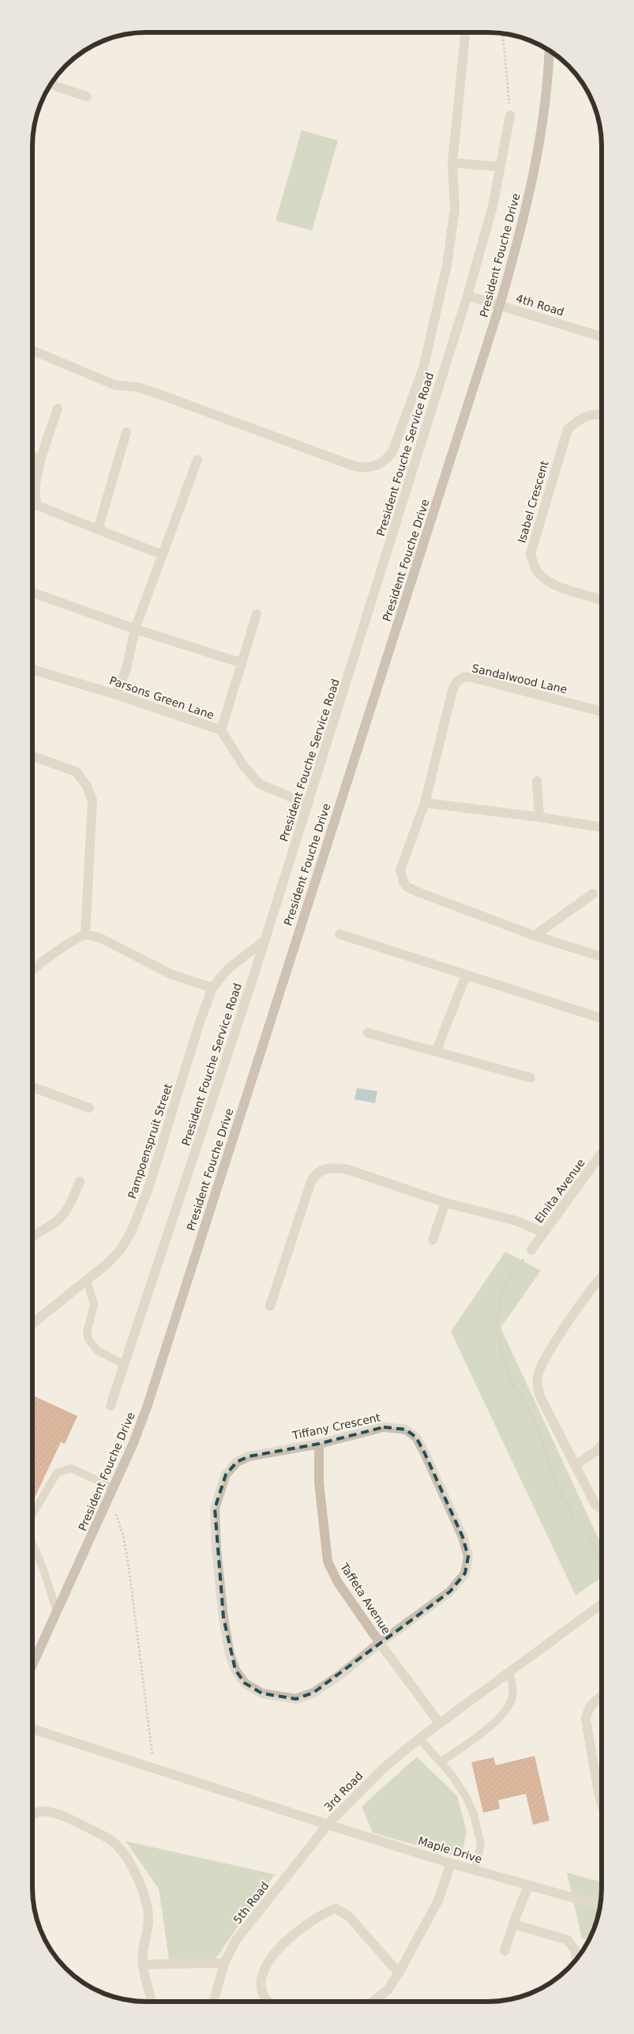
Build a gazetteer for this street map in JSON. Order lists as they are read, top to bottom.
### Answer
{
  "streets": {
    "street": [
      "President Fouche Drive",
      "4th Road",
      "President Fouche Service Road",
      "Isabel Crescent",
      "Sandalwood Lane",
      "Parsons Green Lane",
      "Pampoenspruit Street",
      "Elnita Avenue",
      "Tiffany Crescent",
      "Taffeta Avenue",
      "3rd Road",
      "Maple Drive",
      "5th Road"
    ]
  },
  "crossings": [
    ["President Fouche Drive", "4th Road"],
    ["4th Road", "President Fouche Service Road"],
    ["President Fouche Service Road", "Parsons Green Lane"],
    ["President Fouche Service Road", "Pampoenspruit Street"],
    ["Tiffany Crescent", "Taffeta Avenue"],
    ["Taffeta Avenue", "3rd Road"],
    ["3rd Road", "Maple Drive"],
    ["3rd Road", "5th Road"],
    ["Maple Drive", "5th Road"]
  ]
}
